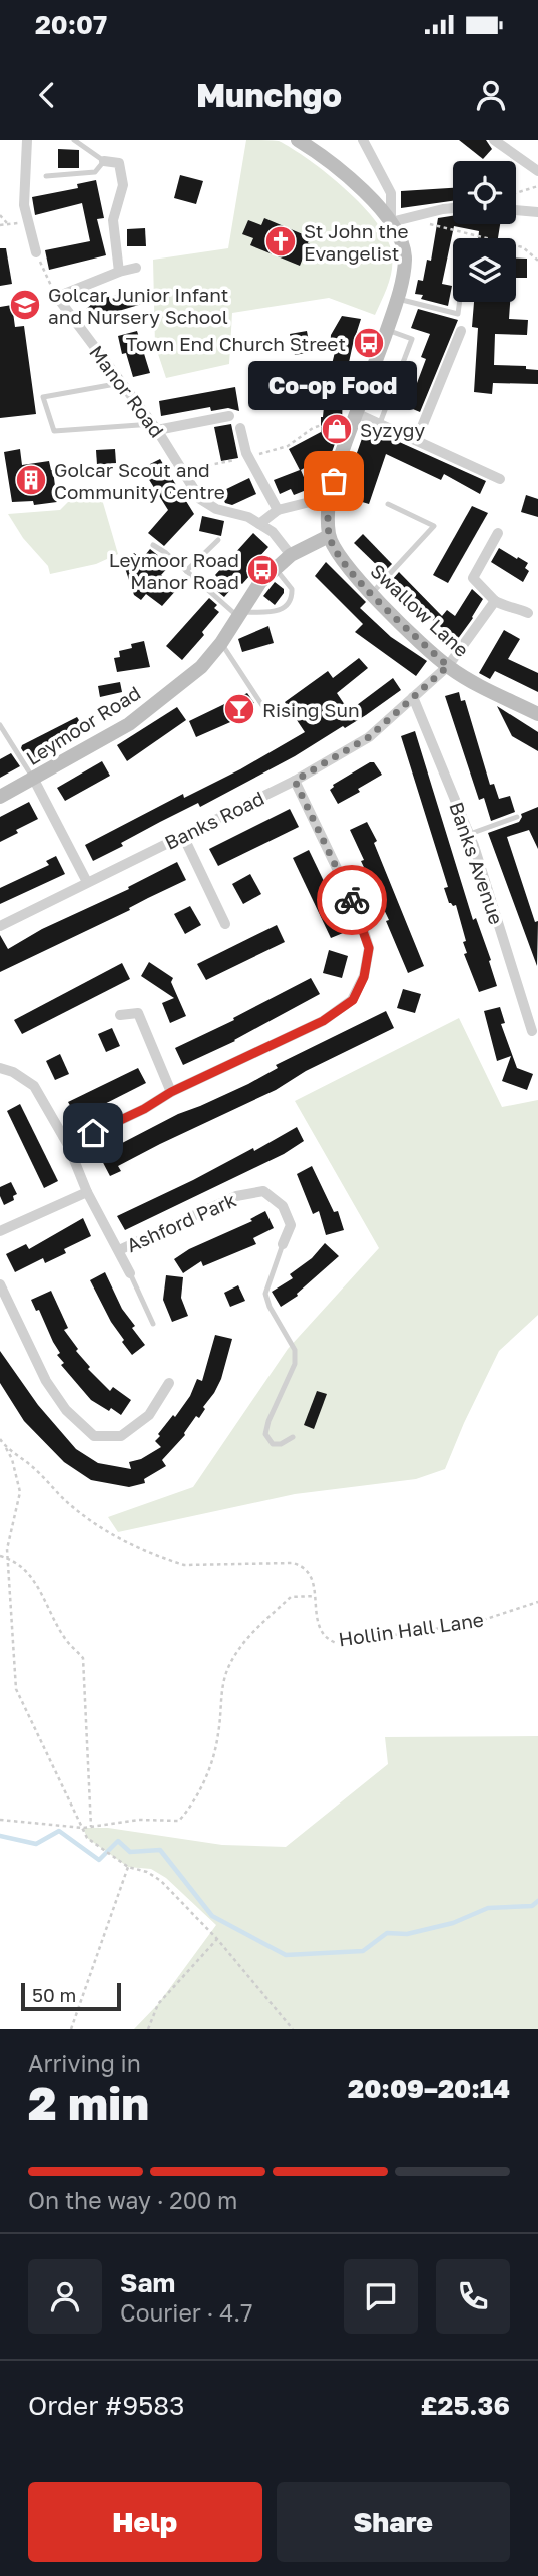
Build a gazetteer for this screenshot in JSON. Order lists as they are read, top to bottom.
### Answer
{
  "streets": {
    "street": [
      "Manor Road",
      "Swallow Lane",
      "Leymoor Road",
      "Banks Road",
      "Banks Avenue",
      "Ashford Park"
    ],
    "path": ["Hollin Hall Lane"]
  },
  "crossings": [
    ["Manor Road", "Leymoor Road"],
    ["Swallow Lane", "Leymoor Road"],
    ["Swallow Lane", "Banks Road"],
    ["Banks Road", "Banks Avenue"]
  ],
  "places": {
    "church": ["St John the Evangelist"],
    "school or university": ["Golcar Junior Infant and Nursery School"],
    "bus stop": ["Town End Church Street", "Leymoor Road Manor Road"],
    "shop": ["Syzygy"],
    "building": ["Golcar Scout and Community Centre"],
    "other": ["Co-op Food"],
    "bar": ["Rising Sun"]
  },
  "scale_bar": "50 m",
  "page": {
    "status": "20:07",
    "header": "Munchgo",
    "bubble": "Co-op Food",
    "scale": "50 m",
    "heading": ["2 min", "Arriving in", "20:09–20:14"],
    "panel": [
      "Sam",
      "Courier · 4.7",
      "Order #9583",
      "£25.36"
    ],
    "bar": "On the way · 200 m",
    "buttons": ["Help", "Share"]
  }
}
